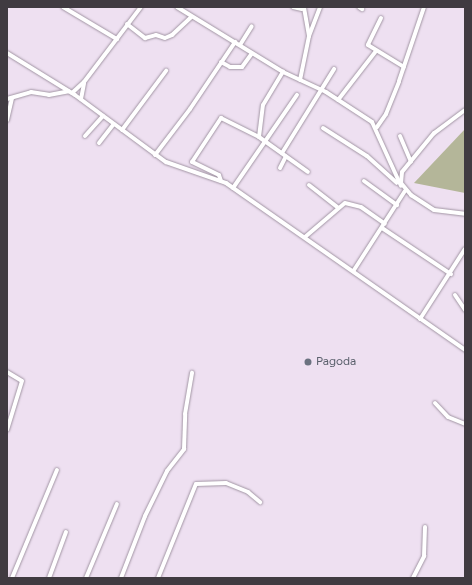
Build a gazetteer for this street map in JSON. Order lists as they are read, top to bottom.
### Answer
{
  "places": ["Pagoda"]
}
